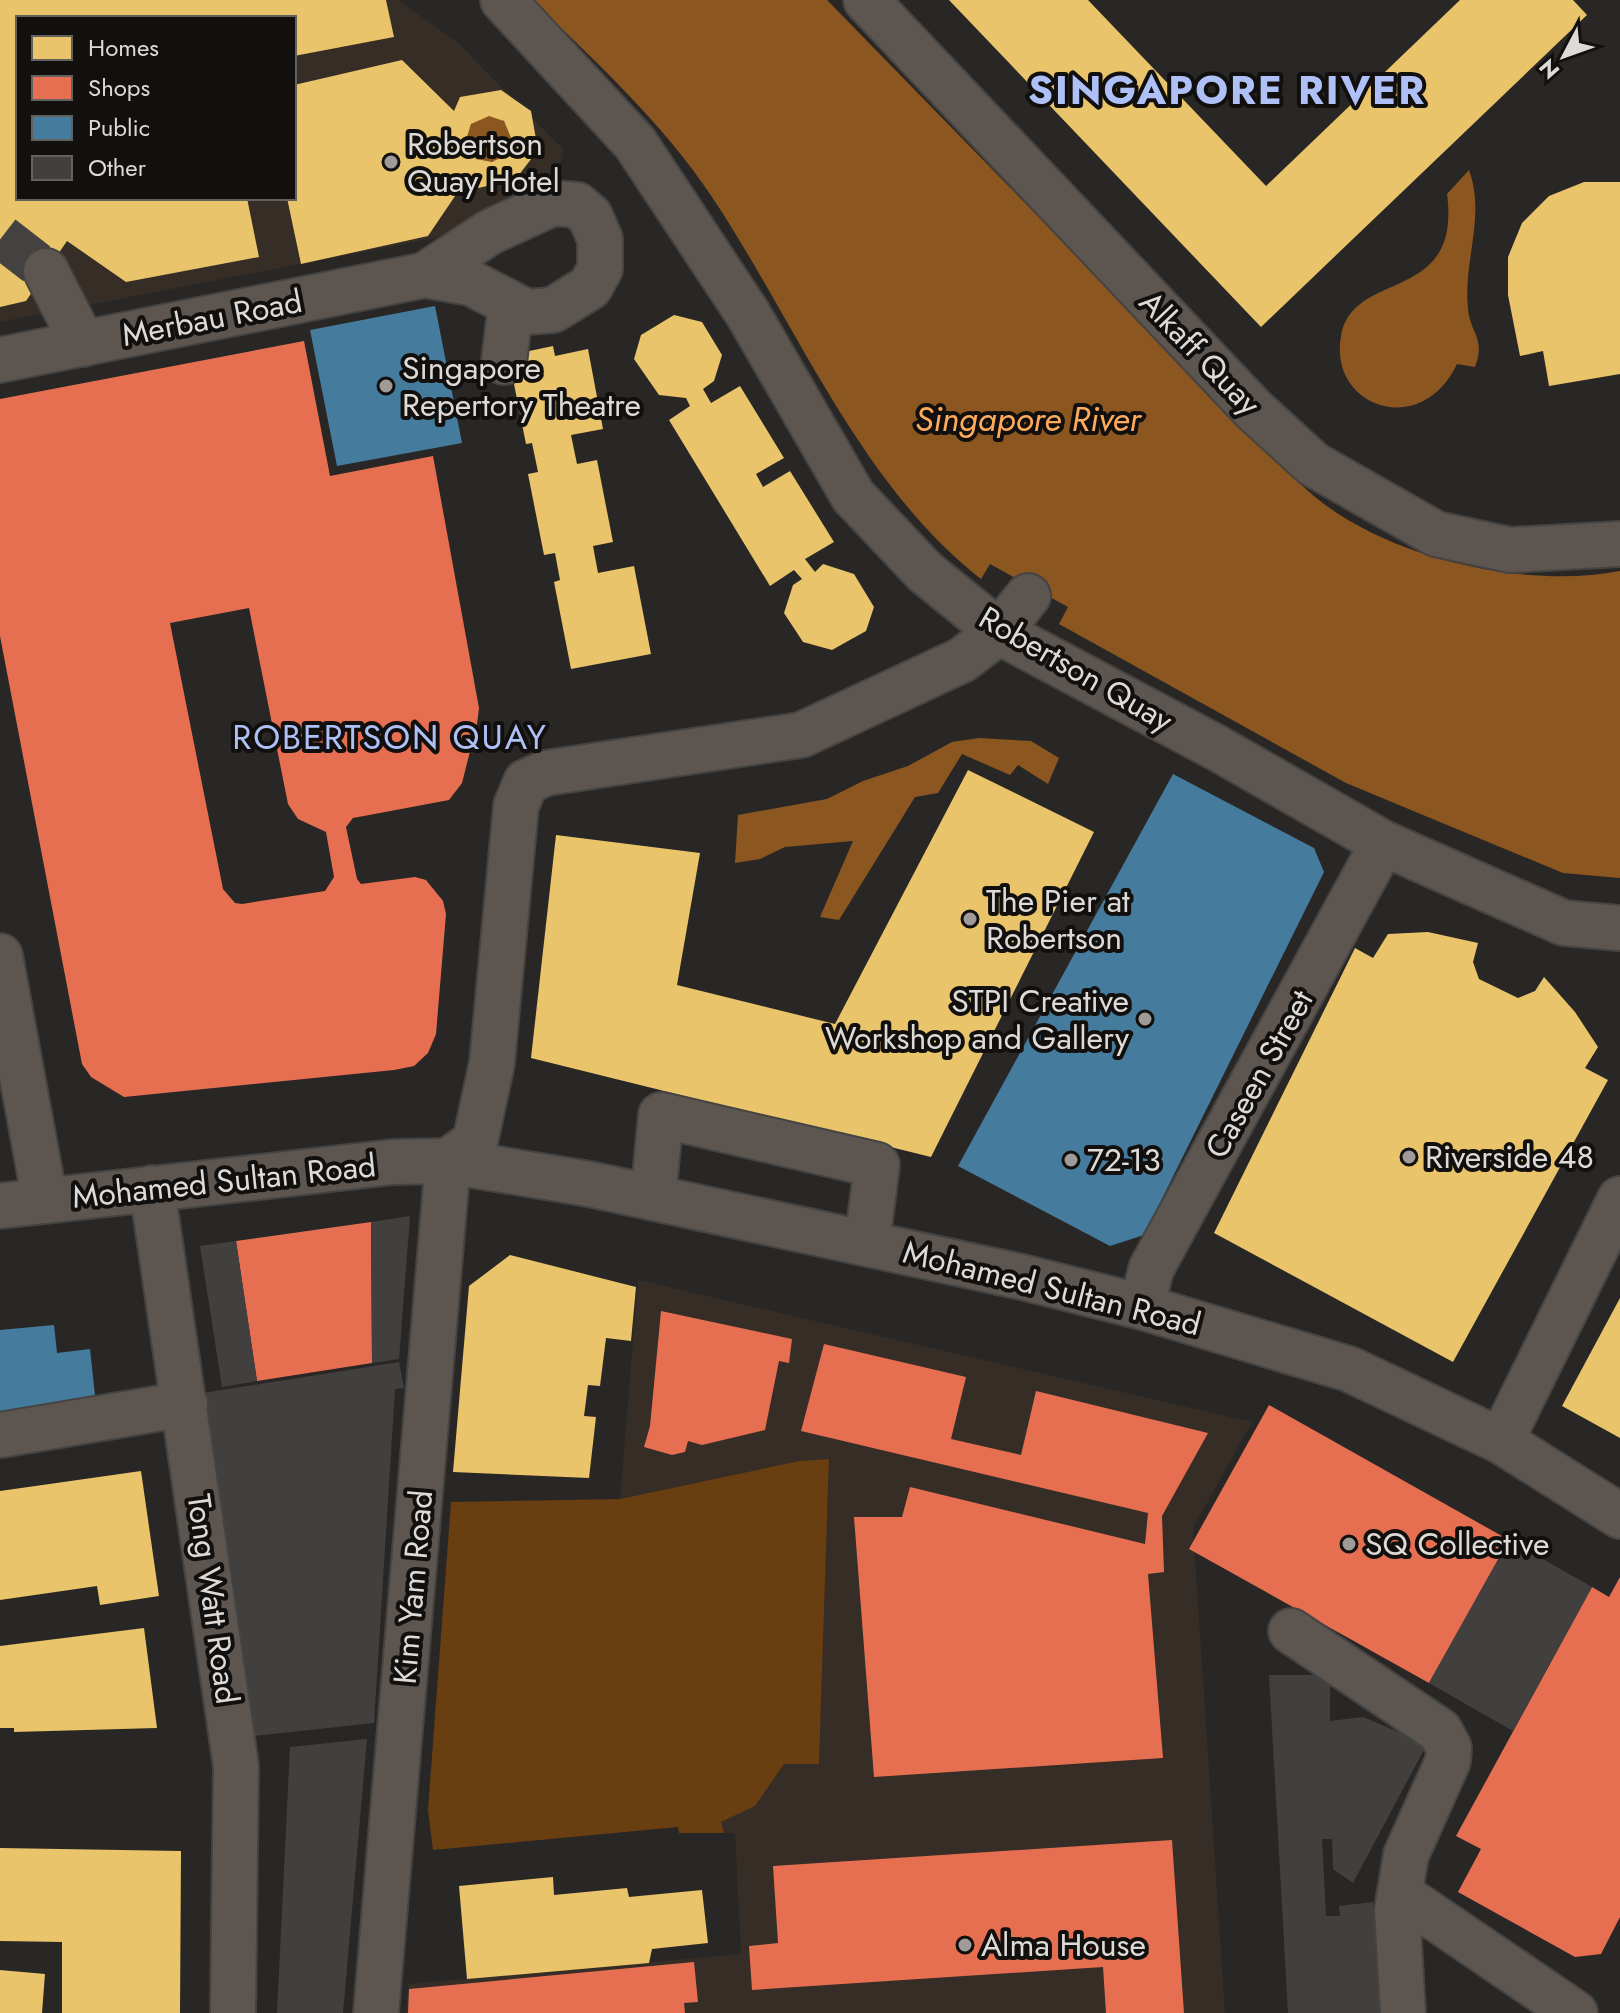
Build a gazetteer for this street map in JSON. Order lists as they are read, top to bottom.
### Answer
{
  "streets": {
    "street": [
      "Merbau Road",
      "Alkaff Quay",
      "Robertson Quay",
      "Caseen Street",
      "Mohamed Sultan Road",
      "Kim Yam Road",
      "Tong Watt Road"
    ]
  },
  "crossings": [
    ["Robertson Quay", "Caseen Street"],
    ["Caseen Street", "Mohamed Sultan Road"],
    ["Mohamed Sultan Road", "Kim Yam Road"],
    ["Mohamed Sultan Road", "Tong Watt Road"]
  ],
  "districts": ["SINGAPORE RIVER", "ROBERTSON QUAY"],
  "water": ["Singapore River"],
  "places": [
    "Robertson Quay Hotel",
    "Singapore Repertory Theatre",
    "The Pier at Robertson",
    "STPI Creative Workshop and Gallery",
    "Riverside 48",
    "72-13",
    "SQ Collective",
    "Alma House"
  ],
  "legend": [
    "Homes",
    "Shops",
    "Public",
    "Other"
  ],
  "north": "bottom left"
}
